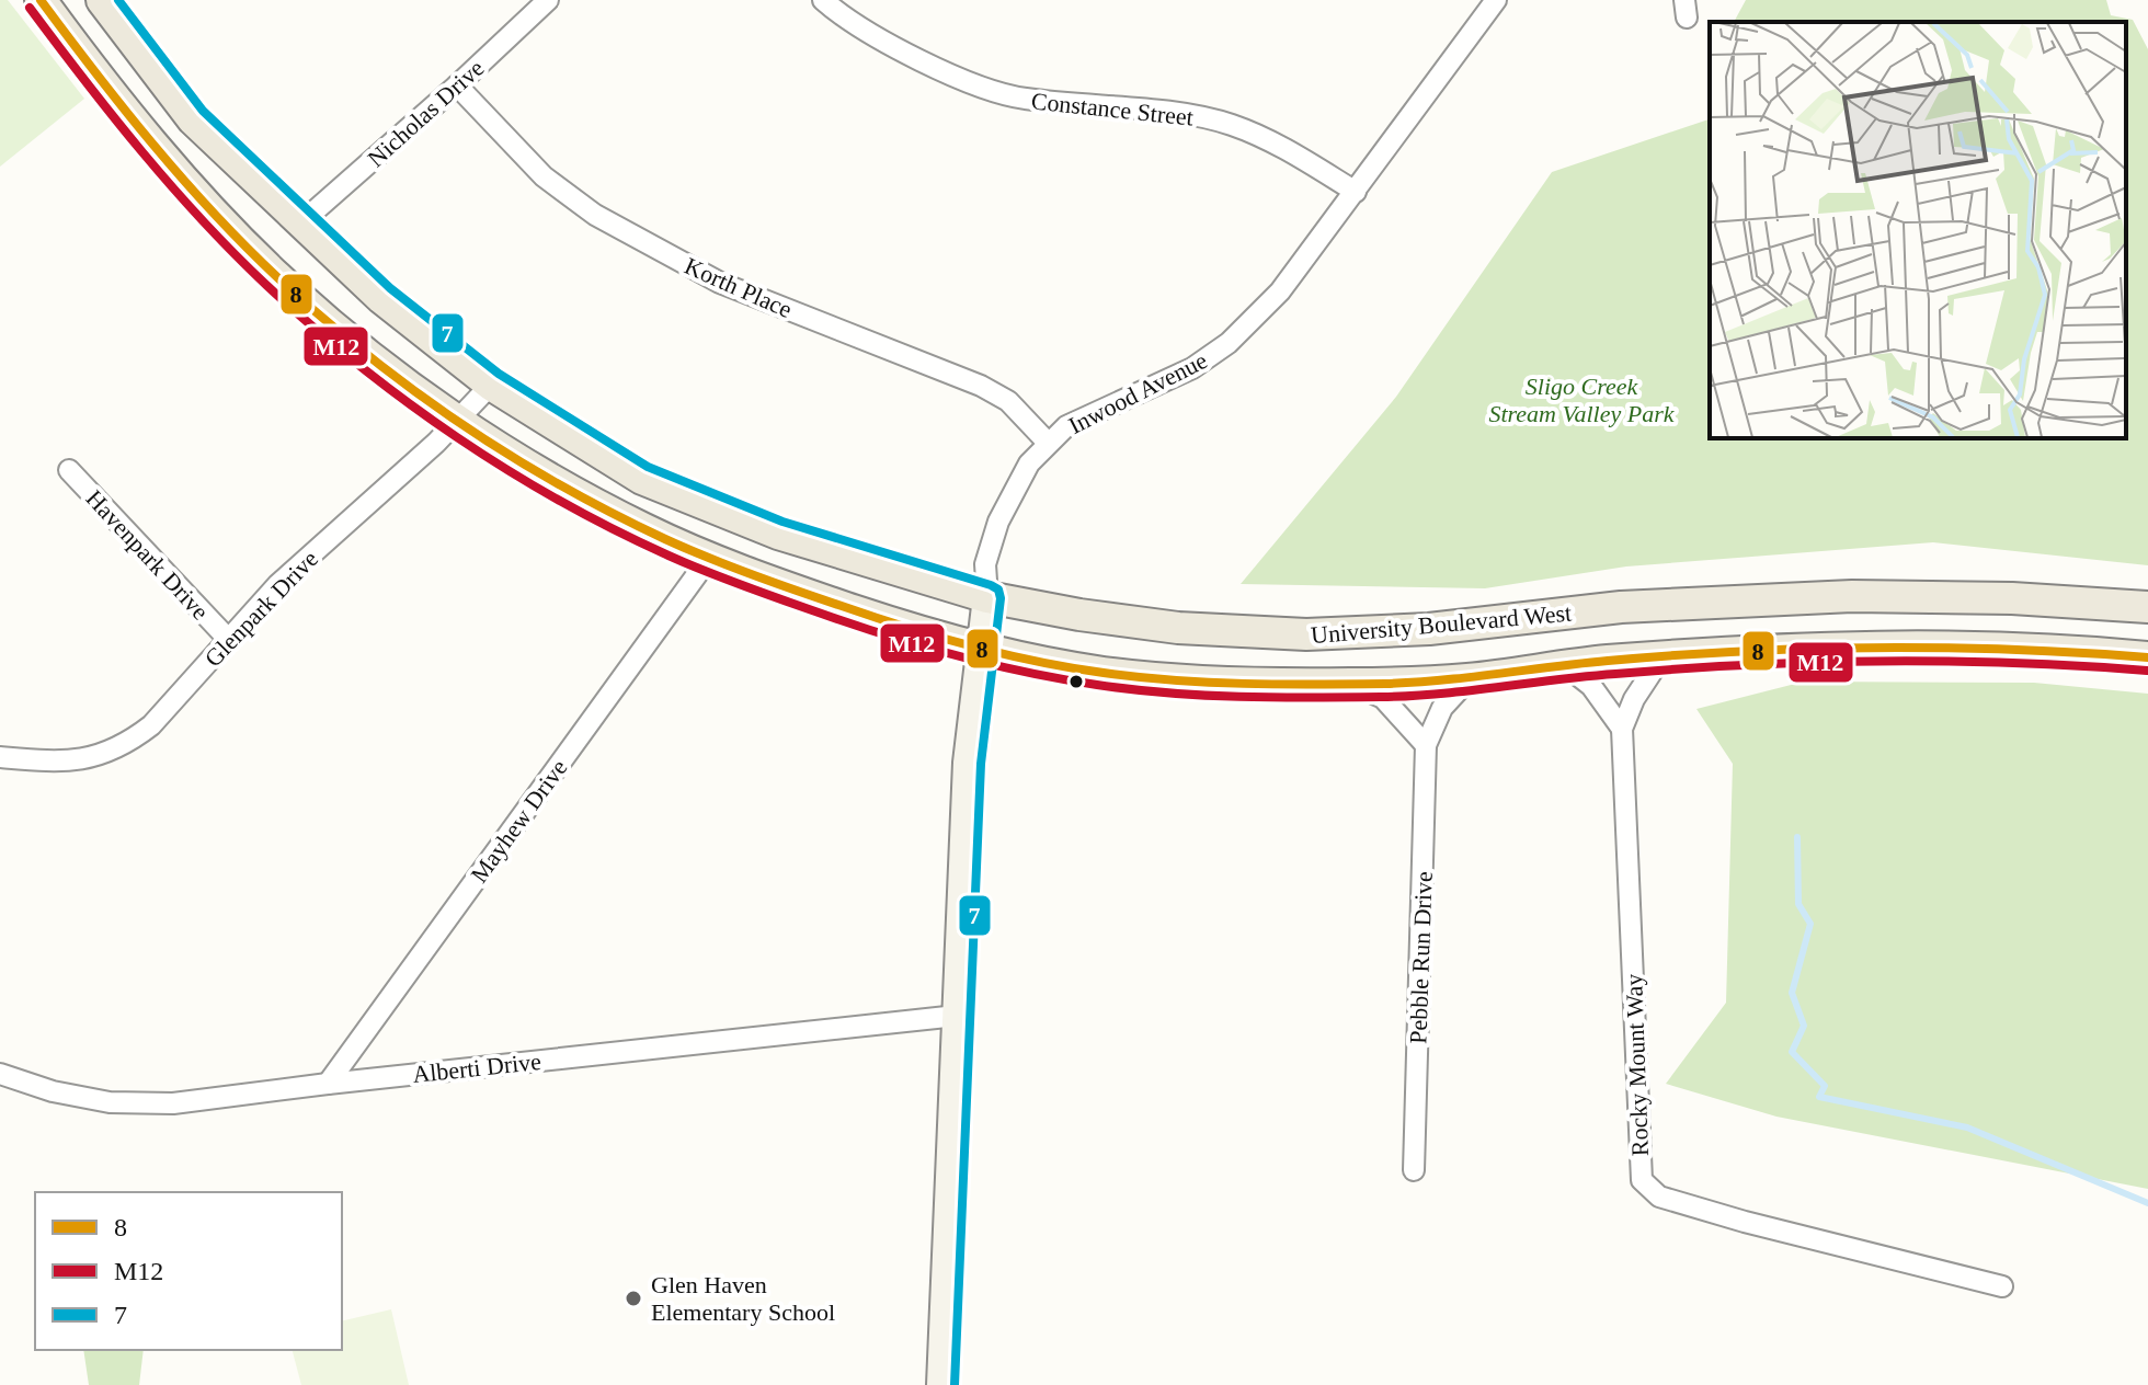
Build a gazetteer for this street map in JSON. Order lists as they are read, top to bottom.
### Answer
{
  "streets": {
    "main road": ["University Boulevard West"],
    "street": [
      "Constance Street",
      "Nicholas Drive",
      "Korth Place",
      "Inwood Avenue",
      "Havenpark Drive",
      "Glenpark Drive",
      "Mayhew Drive",
      "Pebble Run Drive",
      "Rocky Mount Way",
      "Alberti Drive"
    ]
  },
  "crossings": [
    ["Constance Street", "Inwood Avenue"],
    ["Nicholas Drive", "Korth Place"],
    ["Nicholas Drive", "University Boulevard West"],
    ["Korth Place", "Inwood Avenue"],
    ["Inwood Avenue", "University Boulevard West"],
    ["Inwood Avenue", "Alberti Drive"],
    ["Havenpark Drive", "Glenpark Drive"],
    ["Glenpark Drive", "University Boulevard West"],
    ["University Boulevard West", "Mayhew Drive"],
    ["University Boulevard West", "Pebble Run Drive"],
    ["University Boulevard West", "Rocky Mount Way"],
    ["Mayhew Drive", "Alberti Drive"]
  ],
  "parks": ["Sligo Creek Stream Valley Park"],
  "places": ["Glen Haven Elementary School"],
  "lines": ["transit line 8", "transit line 7", "transit line M12"],
  "legend": ["8", "M12", "7"]
}
